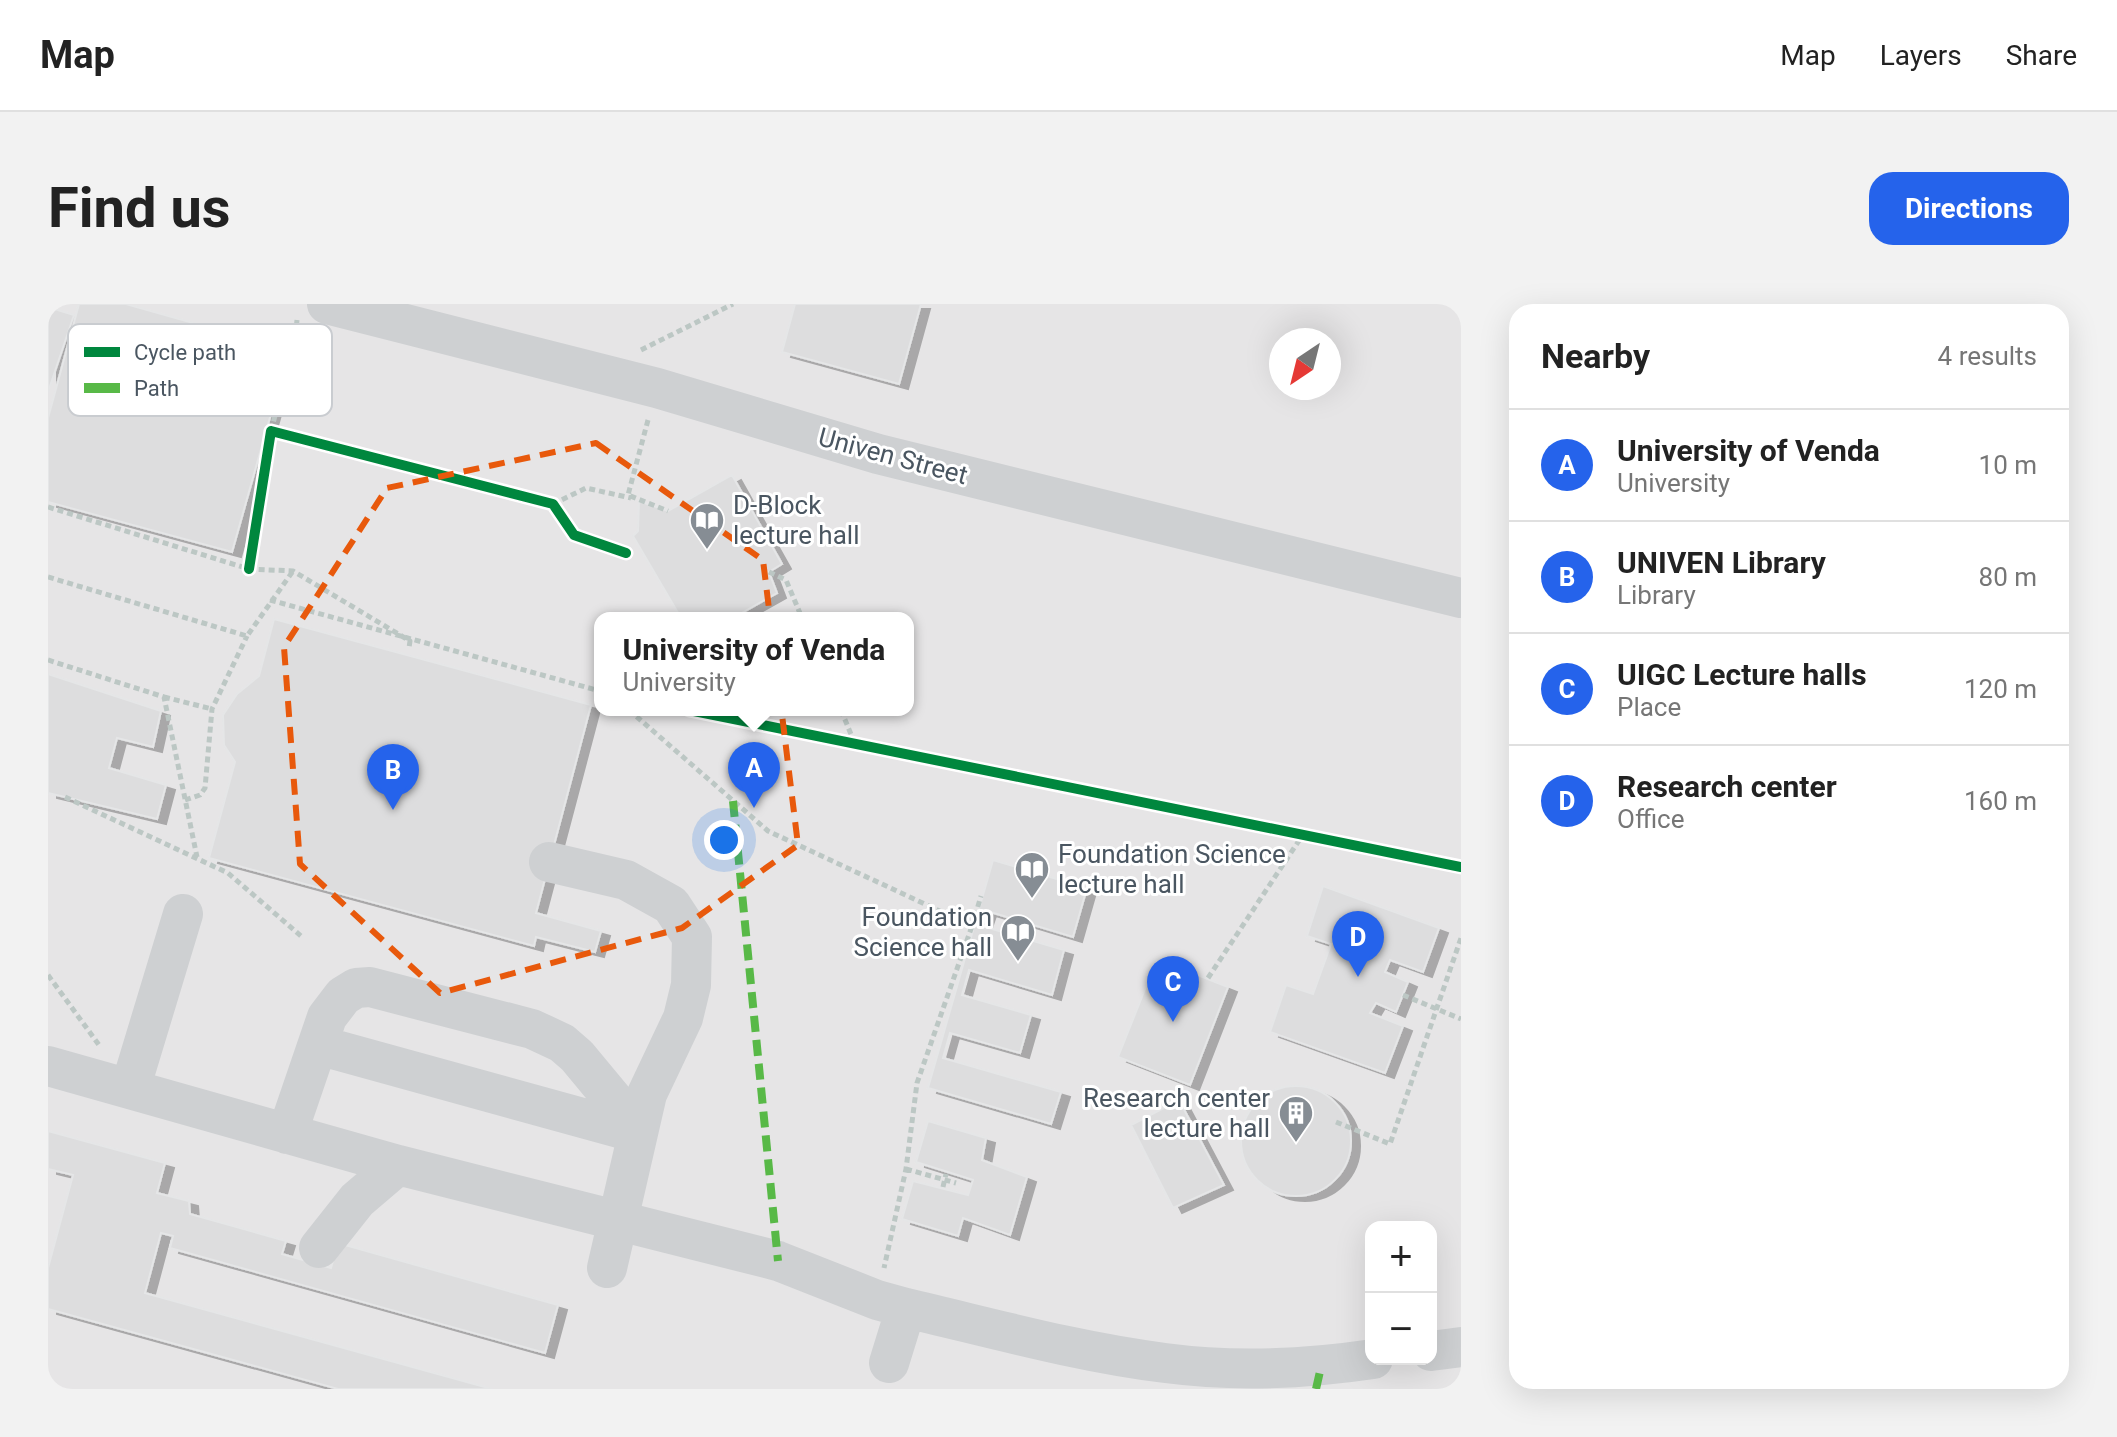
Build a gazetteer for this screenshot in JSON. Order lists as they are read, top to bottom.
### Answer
{
  "streets": {
    "lane": ["Univen Street"]
  },
  "places": {
    "library": ["D-Block lecture hall", "Foundation Science lecture hall", "Foundation Science hall"],
    "building": ["Research center lecture hall"]
  },
  "legend": ["Cycle path", "Path"],
  "north": "bottom left",
  "page": {
    "header": "Map",
    "nav": ["Map", "Layers", "Share"],
    "buttons": "Directions",
    "title": "Find us",
    "heading": ["Nearby", "4 results"],
    "list": [
      {
        "mark": "A",
        "name": "University of Venda",
        "note": "University",
        "value": "10 m"
      },
      {
        "mark": "B",
        "name": "UNIVEN Library",
        "note": "Library",
        "value": "80 m"
      },
      {
        "mark": "C",
        "name": "UIGC Lecture halls",
        "note": "Place",
        "value": "120 m"
      },
      {
        "mark": "D",
        "name": "Research center",
        "note": "Office",
        "value": "160 m"
      }
    ],
    "popup": ["University of Venda", "University"],
    "pins": [
      "A",
      "B",
      "D",
      "C"
    ],
    "map_buttons": ["+", "−"]
  }
}
